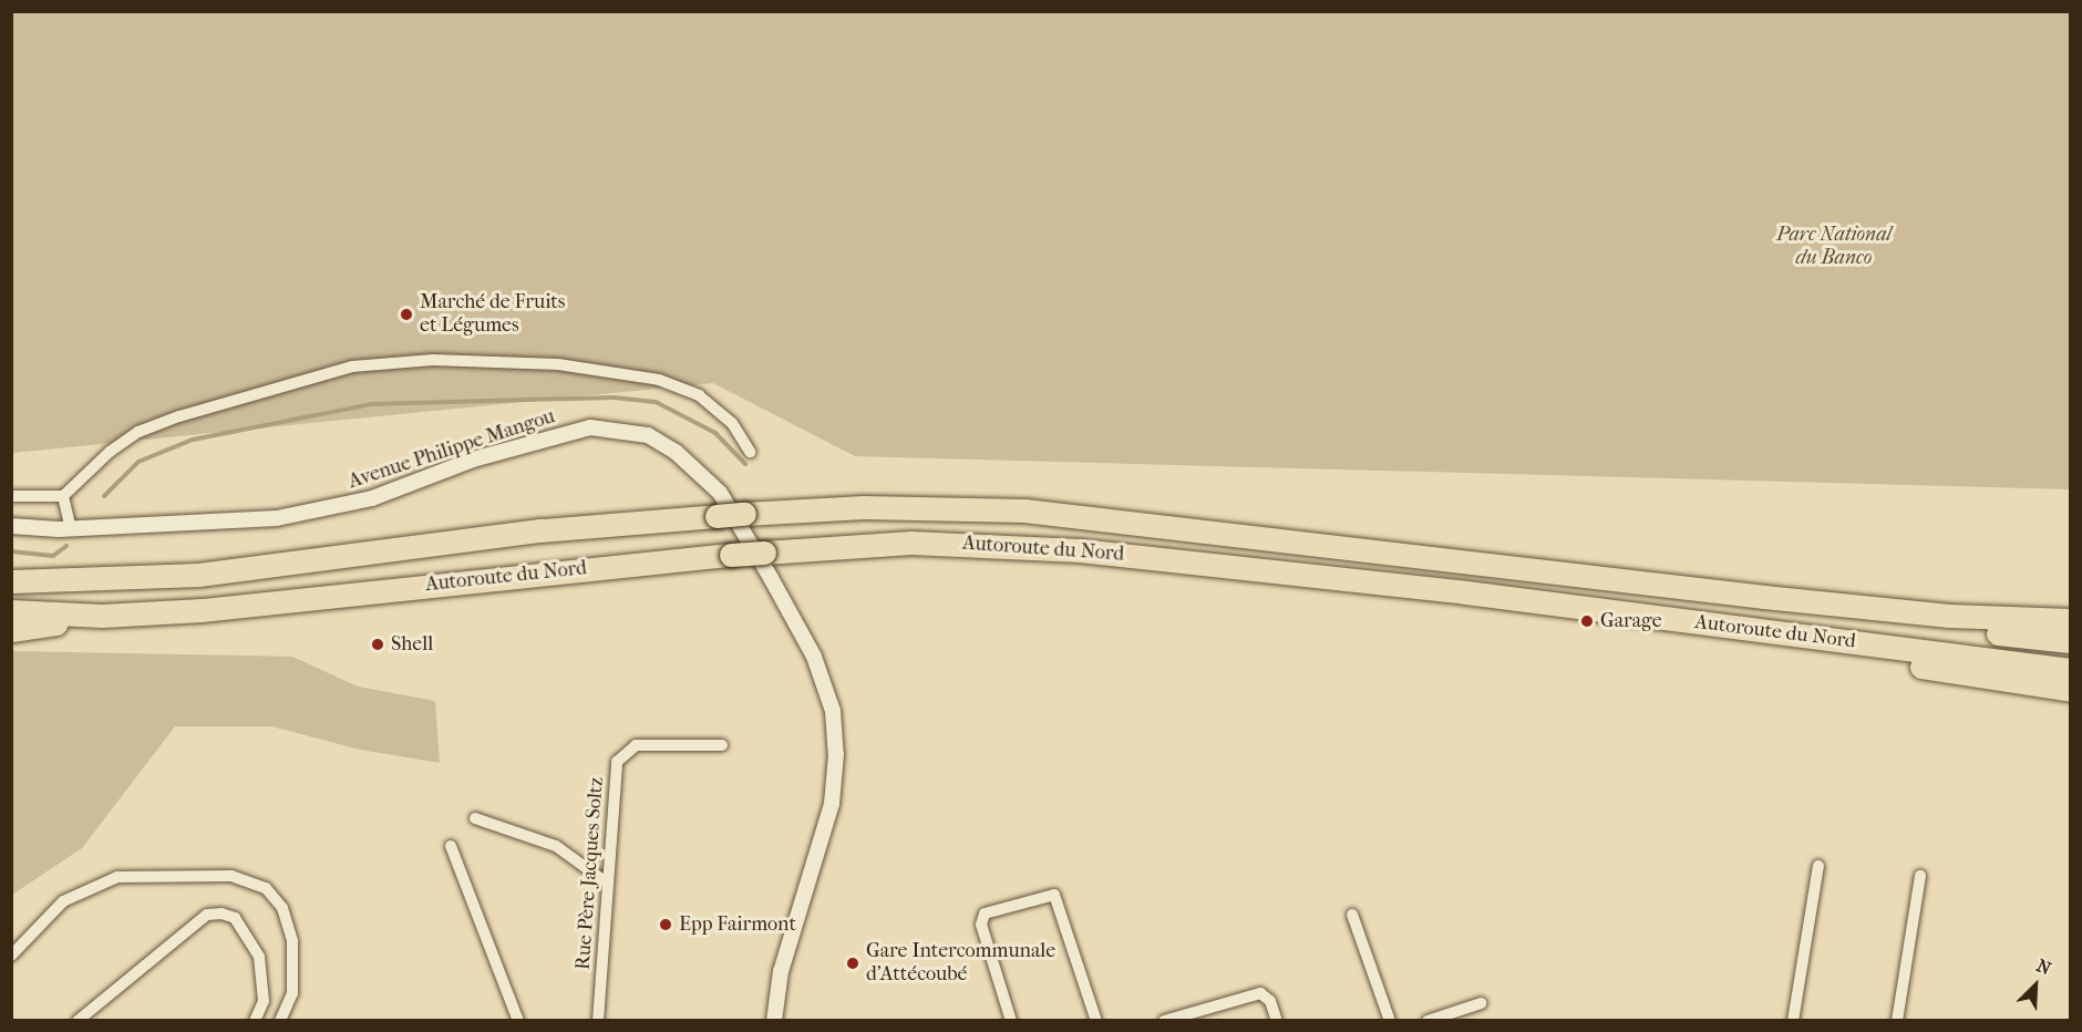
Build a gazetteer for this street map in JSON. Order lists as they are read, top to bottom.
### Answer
{
  "streets": {
    "highway": ["Autoroute du Nord"],
    "street": ["Avenue Philippe Mangou", "Rue Père Jacques Soltz"]
  },
  "parks": ["Parc National du Banco"],
  "places": [
    "Marché de Fruits et Légumes",
    "Garage",
    "Shell",
    "Epp Fairmont",
    "Gare Intercommunale d'Attécoubé"
  ],
  "north": "top right"
}
